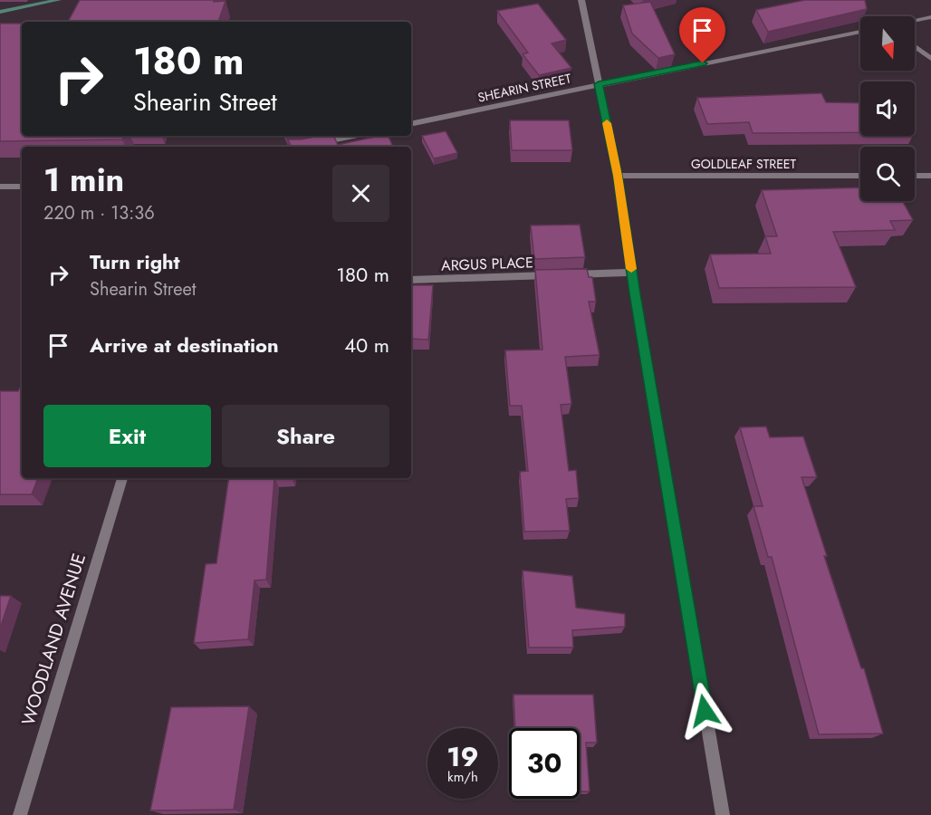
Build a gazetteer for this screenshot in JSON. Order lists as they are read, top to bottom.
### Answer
{
  "streets": {
    "street": [
      "SHEARIN STREET",
      "GOLDLEAF STREET",
      "ARGUS PLACE",
      "WOODLAND AVENUE"
    ]
  },
  "north": "bottom",
  "page": {
    "turn": ["180 m", "Shearin Street"],
    "heading": ["1 min", "220 m · 13:36"],
    "list": [
      {
        "name": "Turn right",
        "note": "Shearin Street",
        "value": "180 m"
      },
      {
        "name": "Arrive at destination",
        "value": "40 m"
      }
    ],
    "buttons": ["Exit", "Share"],
    "speed": "19 km/h",
    "limit": "30"
  }
}
